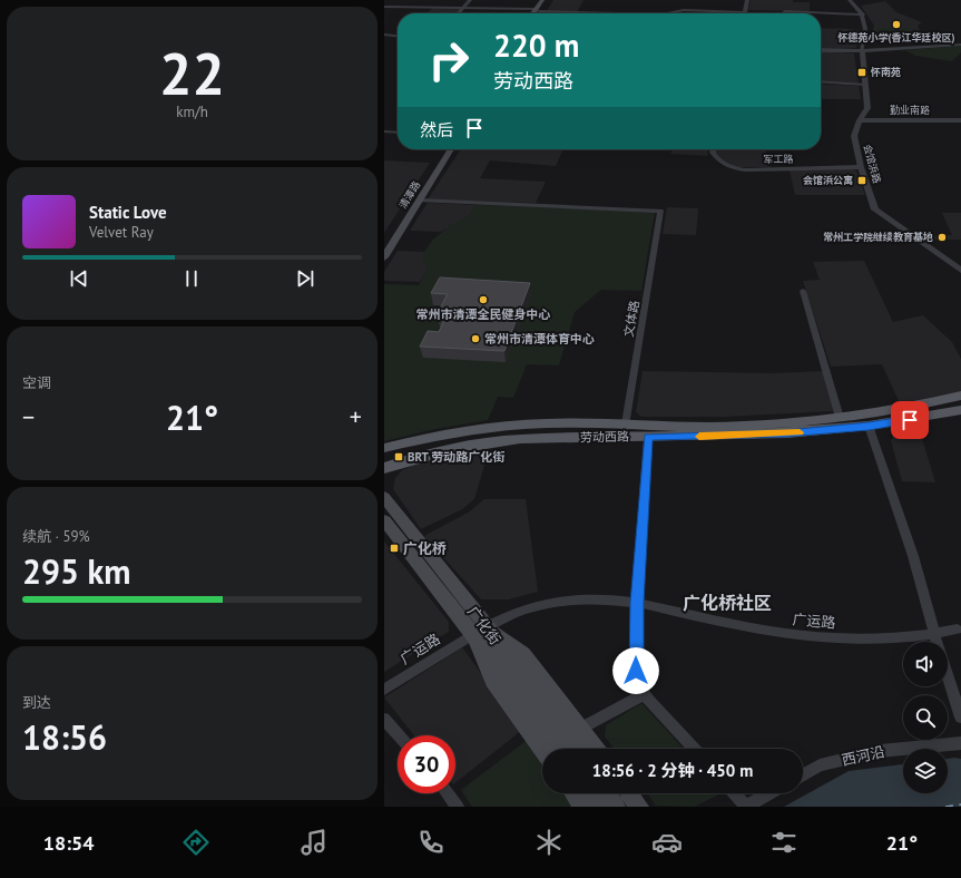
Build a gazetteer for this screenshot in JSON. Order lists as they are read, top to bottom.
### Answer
{
  "streets": {
    "main road": ["清潭路", "劳动西路", "广化街"],
    "street": [
      "勤业南路",
      "军工路",
      "会馆浜路",
      "文体路",
      "广运路",
      "西河沿"
    ]
  },
  "crossings": [
    ["勤业南路", "会馆浜路"],
    ["军工路", "会馆浜路"],
    ["清潭路", "文体路"],
    ["文体路", "劳动西路"],
    ["广运路", "广化街"]
  ],
  "districts": ["广化桥社区"],
  "places": {
    "other": [
      "怀德苑小学(香江华廷校区)",
      "常州工学院继续教育基地",
      "常州市清潭全民健身中心",
      "常州市清潭体育中心"
    ],
    "transit": [
      "怀南苑",
      "会馆浜公寓",
      "BRT 劳动路广化街",
      "广化桥"
    ]
  },
  "page": {
    "tile": [
      ["22", "km/h"],
      "空调",
      ["续航 · 59%", "295 km"],
      ["到达", "18:56"]
    ],
    "turn": ["220 m", "劳动西路"],
    "then": "然后",
    "song": ["Static Love", "Velvet Ray"],
    "heat": ["−", "21°", "+"],
    "limit": "30",
    "trip": "18:56 · 2 分钟 · 450 m",
    "tabs": ["18:54", "21°"]
  }
}
